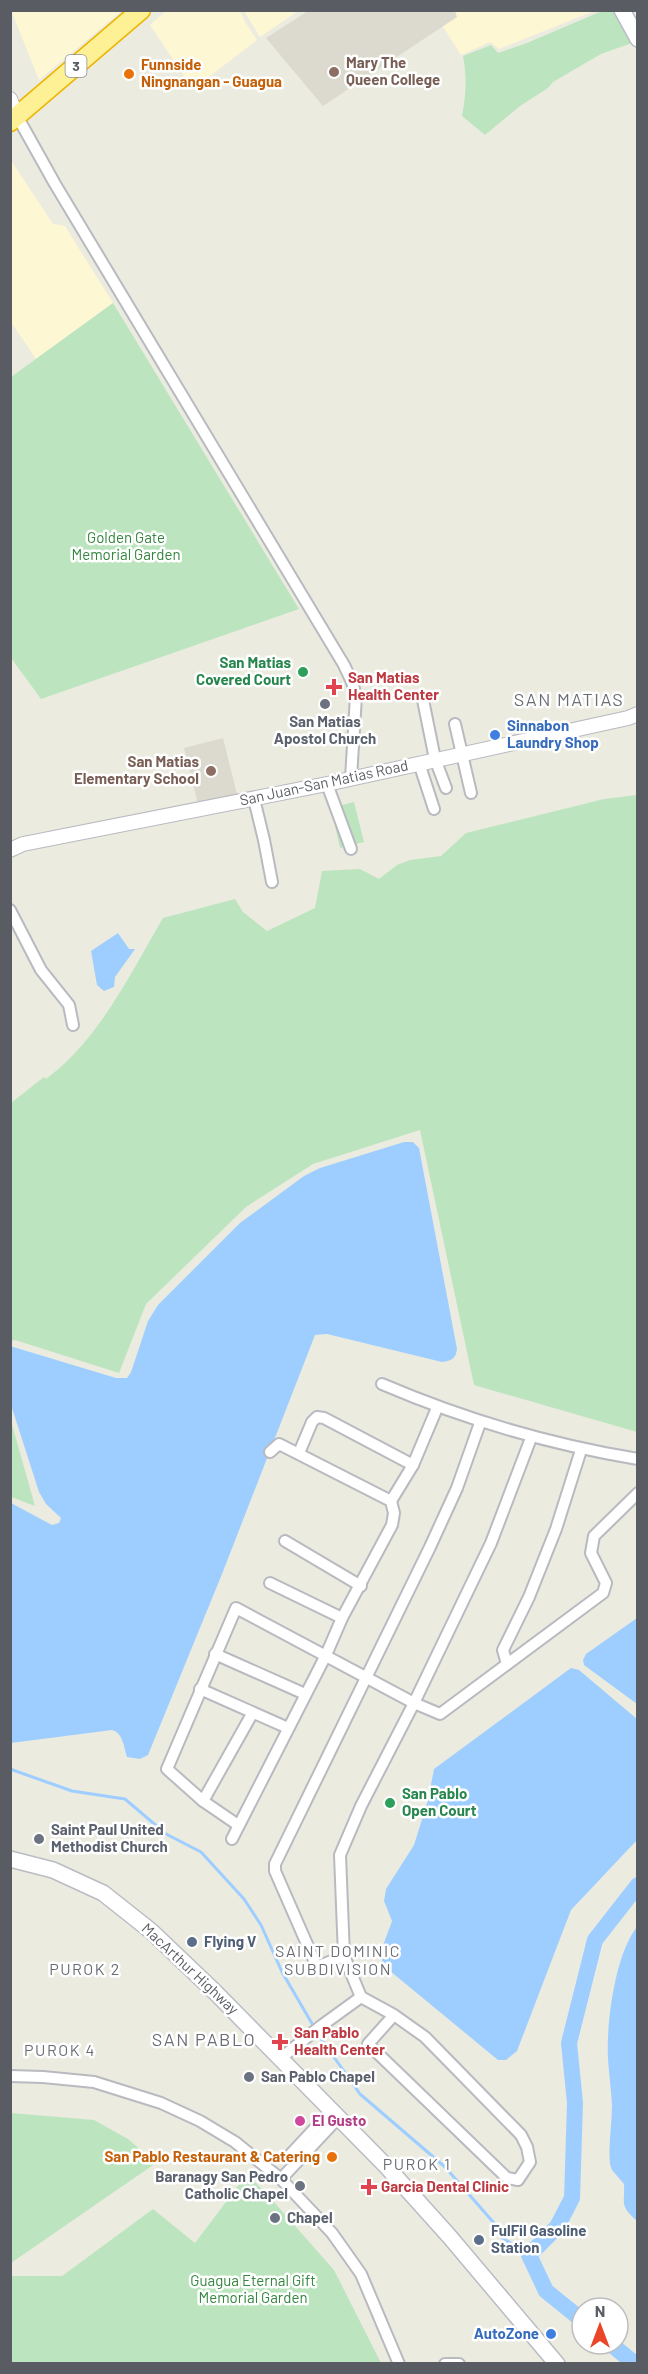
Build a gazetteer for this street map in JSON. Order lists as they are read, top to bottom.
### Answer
{
  "streets": {
    "highway": ["3"],
    "main road": ["MacArthur Highway"],
    "street": ["San Juan-San Matias Road"]
  },
  "districts": [
    "SAN MATIAS",
    "SAINT DOMINIC SUBDIVISION",
    "PUROK 2",
    "SAN PABLO",
    "PUROK 4",
    "PUROK 1"
  ],
  "parks": ["Golden Gate Memorial Garden", "Guagua Eternal Gift Memorial Garden"],
  "places": {
    "other": [
      "Mary The Queen College",
      "Funnside Ningnangan - Guagua",
      "San Matias Covered Court",
      "San Matias Apostol Church",
      "Sinnabon Laundry Shop",
      "San Matias Elementary School",
      "San Pablo Open Court",
      "Saint Paul United Methodist Church",
      "Flying V",
      "San Pablo Chapel",
      "El Gusto",
      "San Pablo Restaurant & Catering",
      "Baranagy San Pedro Catholic Chapel",
      "Chapel",
      "FulFil Gasoline Station",
      "AutoZone"
    ],
    "health": ["San Matias Health Center", "San Pablo Health Center", "Garcia Dental Clinic"]
  },
  "north": "top"
}
